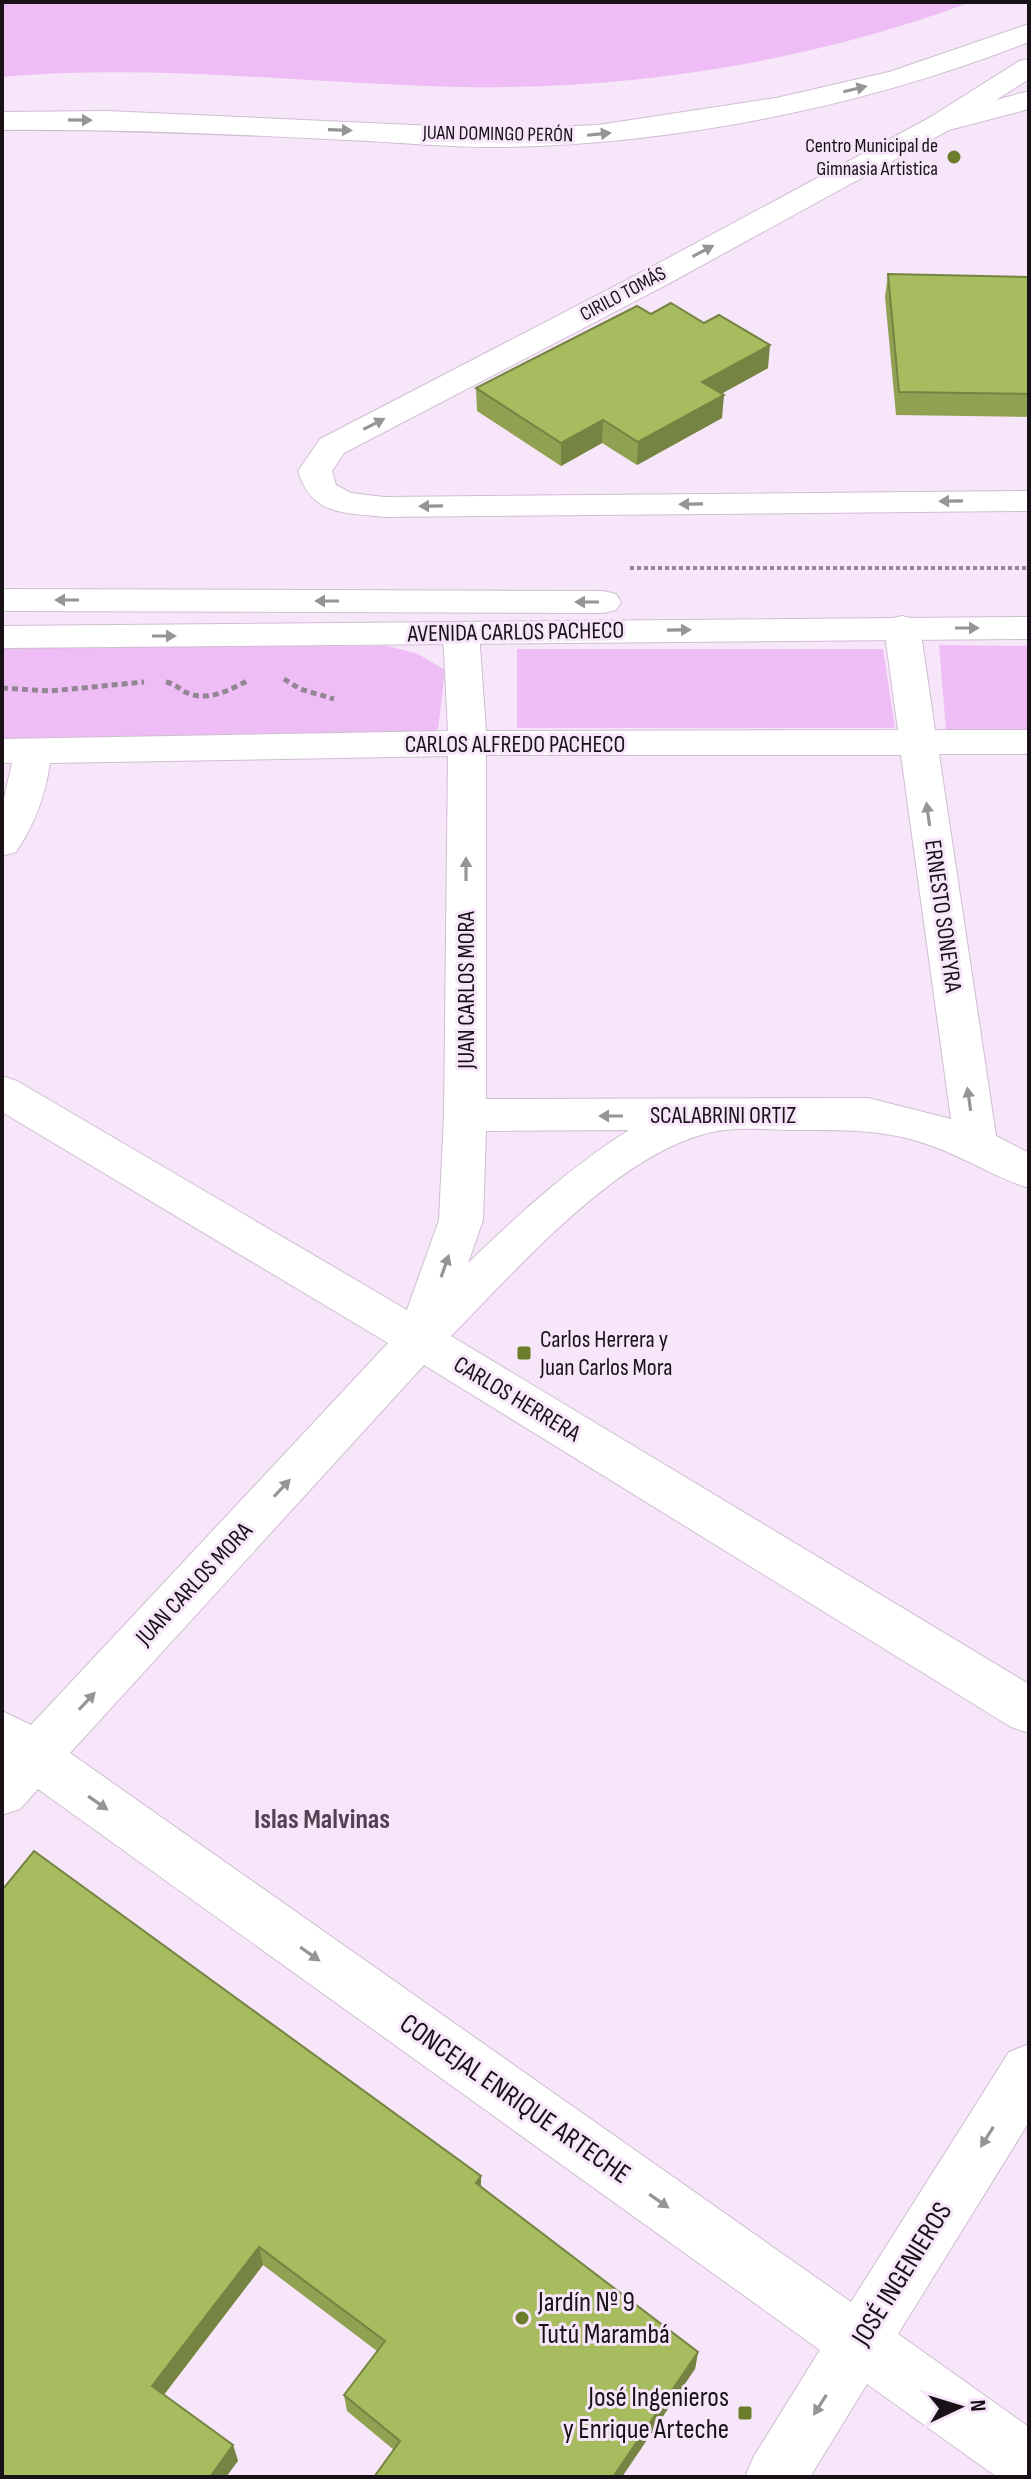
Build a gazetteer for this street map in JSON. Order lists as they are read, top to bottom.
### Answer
{
  "streets": {
    "street": [
      "JUAN DOMINGO PERÓN",
      "CIRILO TOMÁS",
      "AVENIDA CARLOS PACHECO",
      "CARLOS ALFREDO PACHECO",
      "ERNESTO SONEYRA",
      "JUAN CARLOS MORA",
      "SCALABRINI ORTIZ",
      "CARLOS HERRERA",
      "CONCEJAL ENRIQUE ARTECHE",
      "JOSÉ INGENIEROS"
    ]
  },
  "crossings": [
    ["AVENIDA CARLOS PACHECO", "ERNESTO SONEYRA"],
    ["AVENIDA CARLOS PACHECO", "JUAN CARLOS MORA"],
    ["CARLOS ALFREDO PACHECO", "ERNESTO SONEYRA"],
    ["CARLOS ALFREDO PACHECO", "JUAN CARLOS MORA"],
    ["ERNESTO SONEYRA", "SCALABRINI ORTIZ"],
    ["JUAN CARLOS MORA", "SCALABRINI ORTIZ"],
    ["JUAN CARLOS MORA", "CARLOS HERRERA"],
    ["JUAN CARLOS MORA", "CONCEJAL ENRIQUE ARTECHE"],
    ["CONCEJAL ENRIQUE ARTECHE", "JOSÉ INGENIEROS"]
  ],
  "one_way": [
    "ERNESTO SONEYRA",
    "JUAN CARLOS MORA",
    "SCALABRINI ORTIZ",
    "CONCEJAL ENRIQUE ARTECHE",
    "JOSÉ INGENIEROS"
  ],
  "districts": ["Islas Malvinas"],
  "places": {
    "other": ["Centro Municipal de Gimnasia Artistica", "Jardín Nº 9 Tutú Marambá"],
    "transit": ["Carlos Herrera y Juan Carlos Mora", "José Ingenieros y Enrique Arteche"]
  },
  "north": "right"
}
